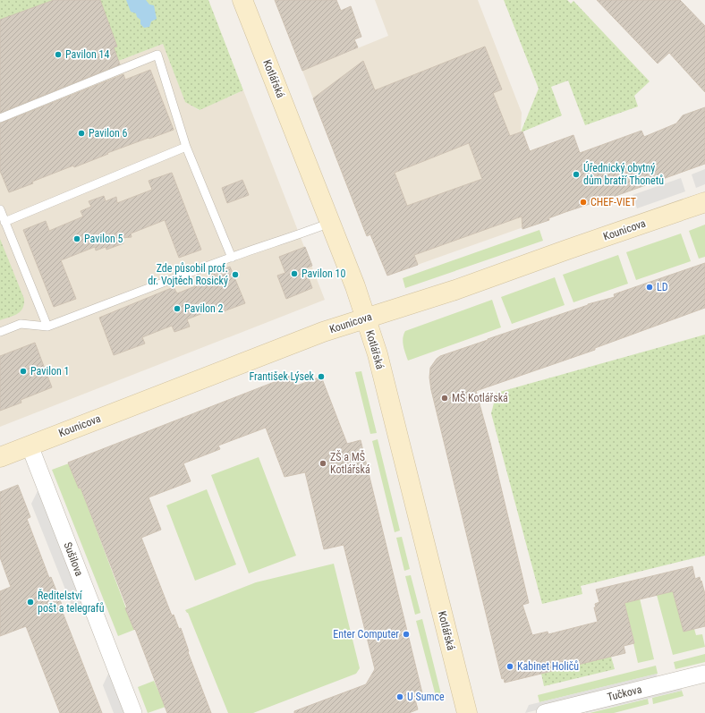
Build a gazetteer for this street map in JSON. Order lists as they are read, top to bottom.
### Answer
{
  "streets": {
    "street": [
      "Kotlářská",
      "Kounicova",
      "Sušilova",
      "Tučkova"
    ]
  },
  "crossings": [
    ["Kotlářská", "Kounicova"],
    ["Kounicova", "Sušilova"]
  ],
  "places": [
    "Pavilon 14",
    "Pavilon 6",
    "Úřednický obytný dům bratří Thonetů",
    "CHEF-VIET",
    "Pavilon 5",
    "Pavilon 10",
    "Zde působil prof. dr. Vojtěch Rosický",
    "LD",
    "Pavilon 2",
    "Pavilon 1",
    "František Lýsek",
    "MŠ Kotlářská",
    "ZŠ a MŠ Kotlářská",
    "Ředitelství pošt a telegrafů",
    "Enter Computer",
    "Kabinet Holičů",
    "U Sumce"
  ]
}
